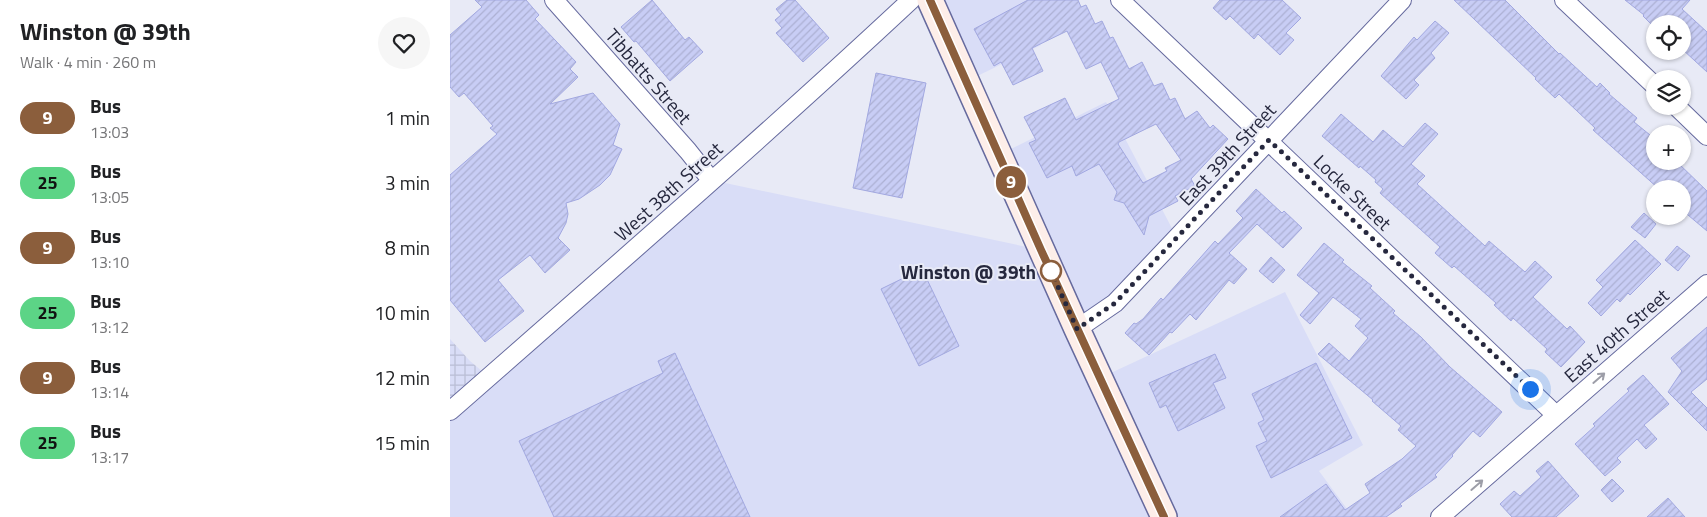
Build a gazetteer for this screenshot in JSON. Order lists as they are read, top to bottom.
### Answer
{
  "streets": {
    "street": [
      "Tibbatts Street",
      "East 39th Street",
      "West 38th Street",
      "Locke Street",
      "East 40th Street"
    ]
  },
  "crossings": [
    ["Tibbatts Street", "West 38th Street"],
    ["East 39th Street", "Locke Street"],
    ["Locke Street", "East 40th Street"]
  ],
  "one_way": ["East 40th Street"],
  "places": ["Winston @ 39th"],
  "lines": ["bus line 9"],
  "page": {
    "heading": ["Winston @ 39th", "Walk · 4 min · 260 m"],
    "on_map": "9",
    "map_buttons": ["+", "−"],
    "list": [
      {
        "mark": "9",
        "name": "Bus",
        "note": "13:03",
        "value": "1 min"
      },
      {
        "mark": "25",
        "name": "Bus",
        "note": "13:05",
        "value": "3 min"
      },
      {
        "mark": "9",
        "name": "Bus",
        "note": "13:10",
        "value": "8 min"
      },
      {
        "mark": "25",
        "name": "Bus",
        "note": "13:12",
        "value": "10 min"
      },
      {
        "mark": "9",
        "name": "Bus",
        "note": "13:14",
        "value": "12 min"
      },
      {
        "mark": "25",
        "name": "Bus",
        "note": "13:17",
        "value": "15 min"
      }
    ]
  }
}
